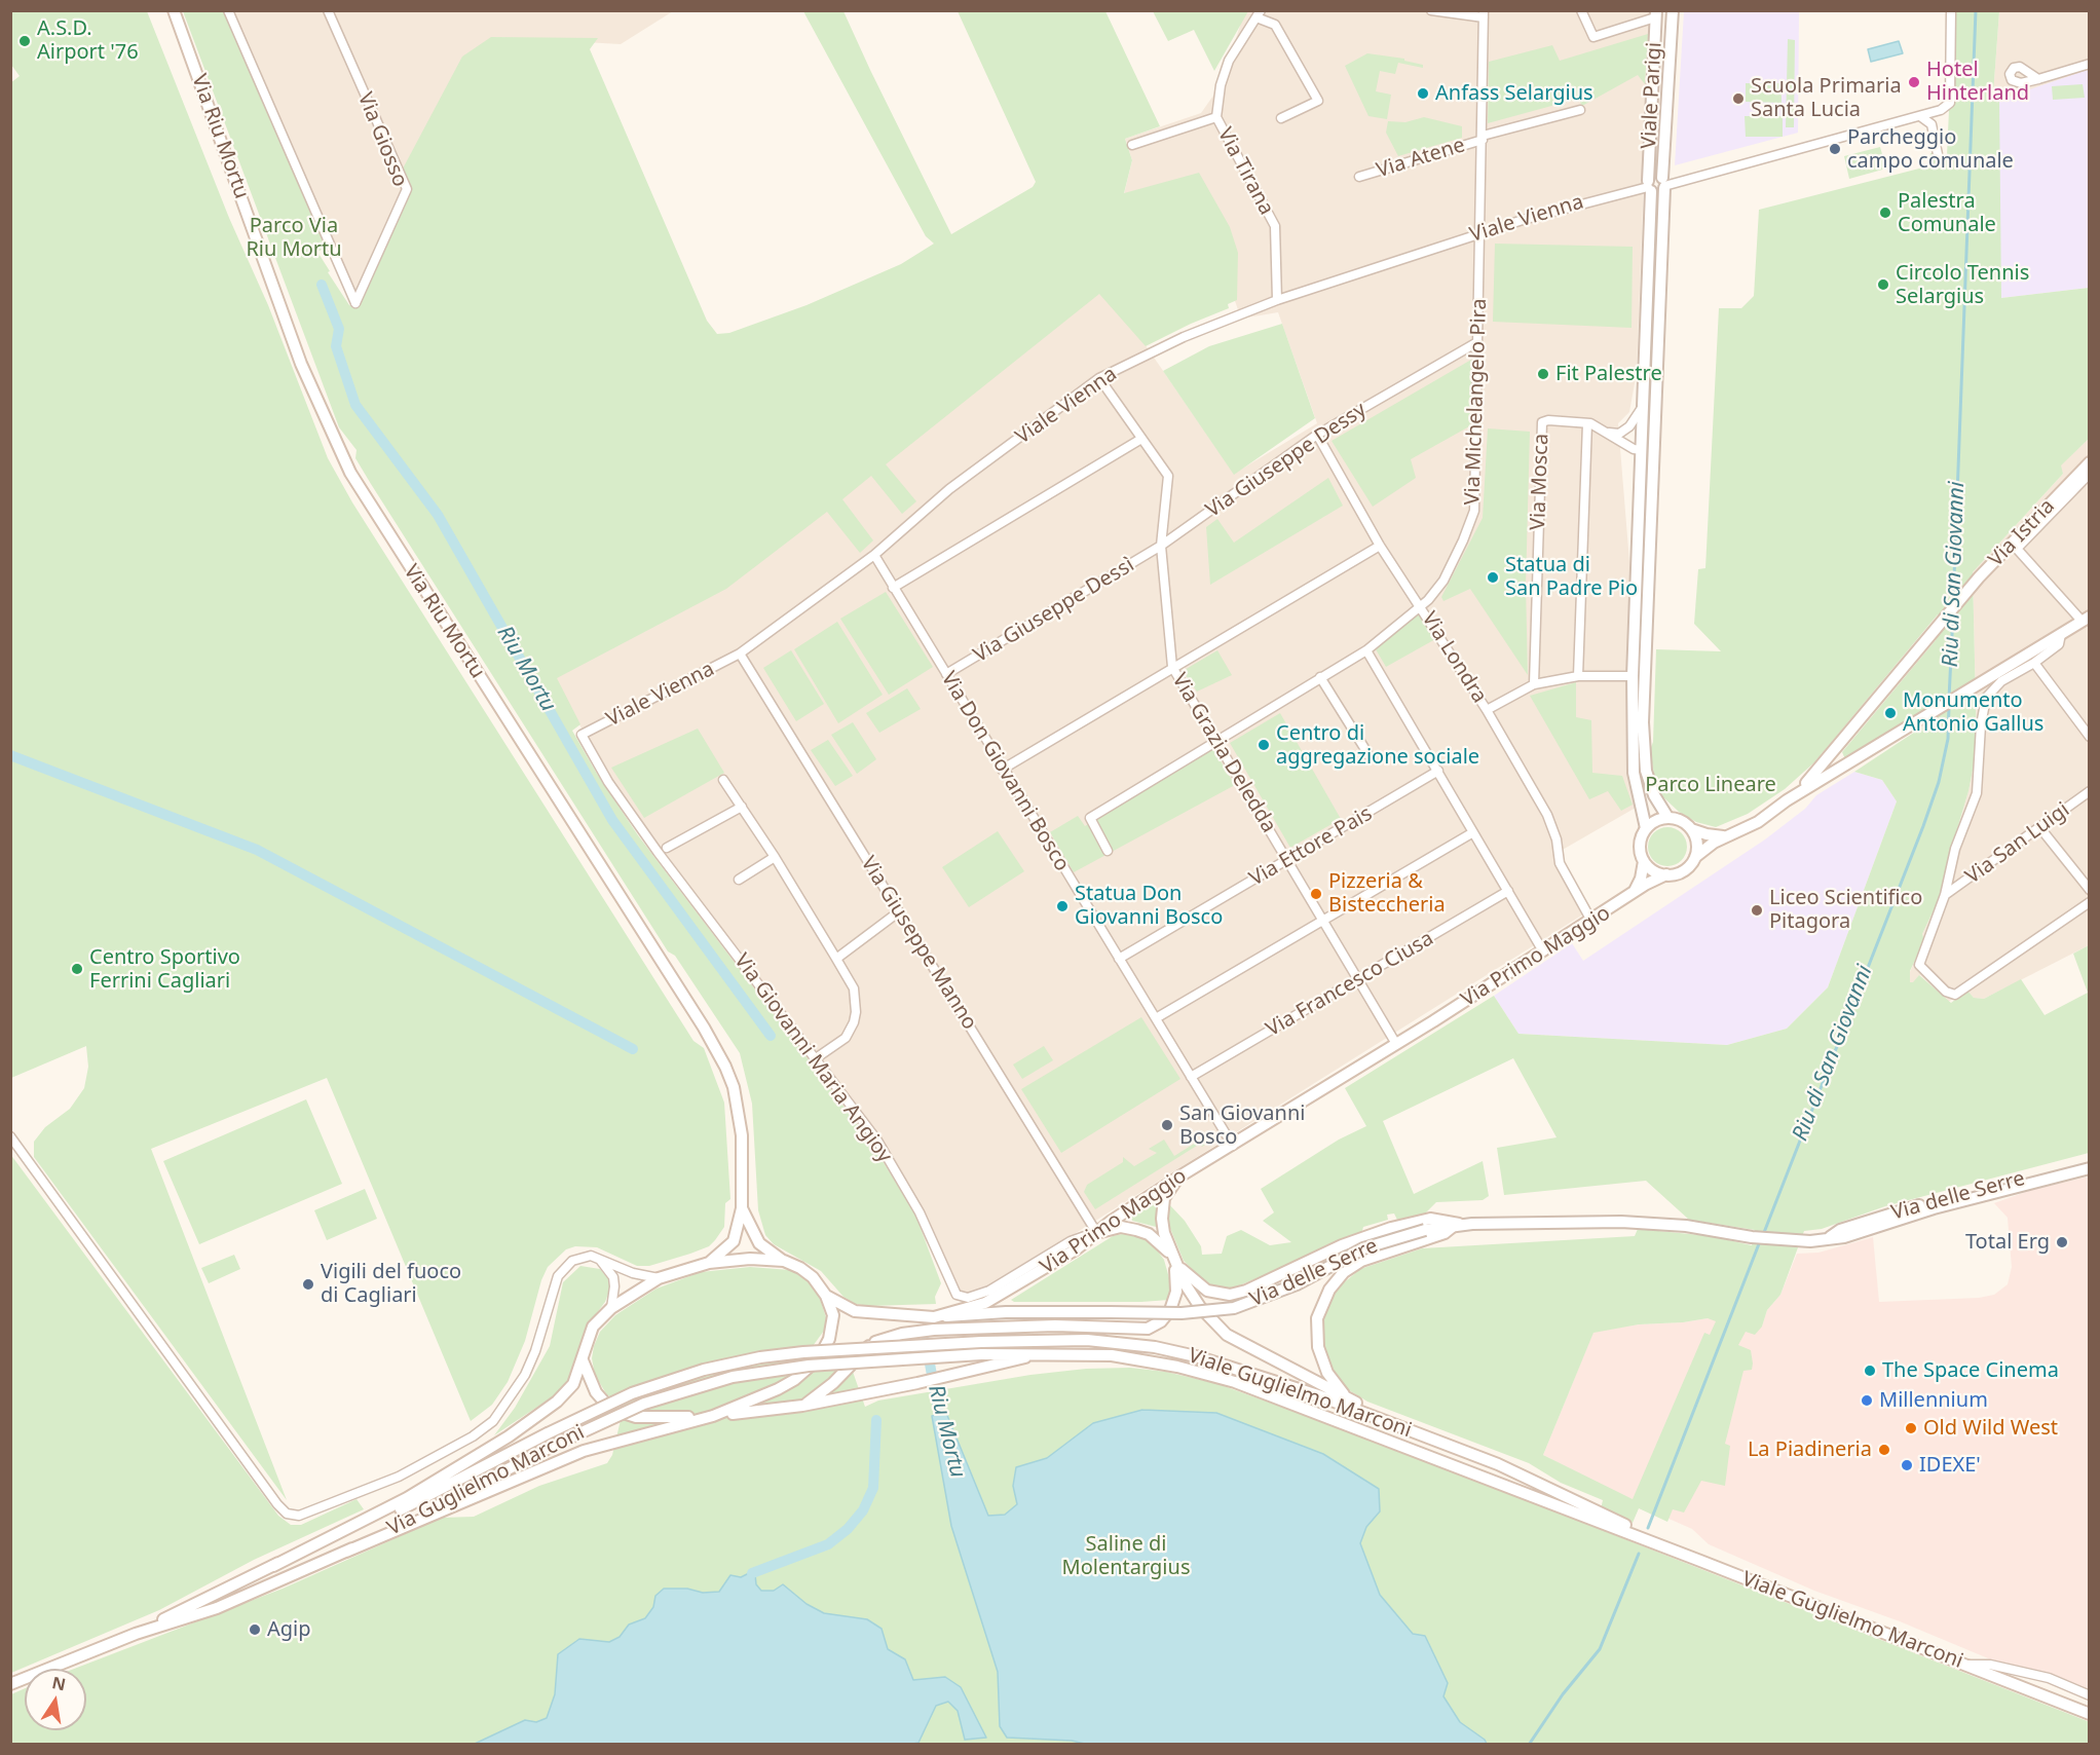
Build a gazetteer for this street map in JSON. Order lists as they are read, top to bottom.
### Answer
{
  "streets": {
    "main road": [
      "Viale Parigi",
      "Via Riu Mortu",
      "Via Istria",
      "Via Primo Maggio",
      "Via delle Serre",
      "Viale Guglielmo Marconi",
      "Via Guglielmo Marconi"
    ],
    "street": [
      "Via Giosso",
      "Via Atene",
      "Via Tirana",
      "Viale Vienna",
      "Via Michelangelo Pira",
      "Via Giuseppe Dessy",
      "Via Mosca",
      "Via Giuseppe Dessì",
      "Via Londra",
      "Via Grazia Deledda",
      "Via Don Giovanni Bosco",
      "Via San Luigi",
      "Via Ettore Pais",
      "Via Giuseppe Manno",
      "Via Francesco Ciusa",
      "Via Giovanni Maria Angioy"
    ]
  },
  "crossings": [
    ["Viale Parigi", "Viale Vienna"],
    ["Viale Parigi", "Via Mosca"],
    ["Viale Parigi", "Via Primo Maggio"],
    ["Via Riu Mortu", "Via Primo Maggio"],
    ["Via Atene", "Via Michelangelo Pira"],
    ["Via Tirana", "Viale Vienna"],
    ["Viale Vienna", "Via Michelangelo Pira"],
    ["Viale Vienna", "Via Grazia Deledda"],
    ["Viale Vienna", "Via Don Giovanni Bosco"],
    ["Viale Vienna", "Via Giuseppe Manno"],
    ["Viale Vienna", "Via Giovanni Maria Angioy"],
    ["Via Michelangelo Pira", "Via Giuseppe Dessy"],
    ["Via Michelangelo Pira", "Via Londra"],
    ["Via Michelangelo Pira", "Via Grazia Deledda"],
    ["Via Giuseppe Dessy", "Via Giuseppe Dessì"],
    ["Via Giuseppe Dessy", "Via Londra"],
    ["Via Giuseppe Dessy", "Via Grazia Deledda"],
    ["Via Giuseppe Dessì", "Via Grazia Deledda"],
    ["Via Giuseppe Dessì", "Via Don Giovanni Bosco"],
    ["Via Londra", "Via Primo Maggio"],
    ["Via Grazia Deledda", "Via Ettore Pais"],
    ["Via Grazia Deledda", "Via Primo Maggio"],
    ["Via Grazia Deledda", "Via Francesco Ciusa"],
    ["Via Don Giovanni Bosco", "Via Ettore Pais"],
    ["Via Don Giovanni Bosco", "Via Primo Maggio"],
    ["Via Don Giovanni Bosco", "Via Francesco Ciusa"],
    ["Via Giuseppe Manno", "Via Primo Maggio"],
    ["Via Giuseppe Manno", "Via Giovanni Maria Angioy"],
    ["Via Primo Maggio", "Via Giovanni Maria Angioy"],
    ["Via Primo Maggio", "Via delle Serre"],
    ["Viale Guglielmo Marconi", "Via Guglielmo Marconi"]
  ],
  "water": ["Riu di San Giovanni", "Riu Mortu"],
  "parks": ["Parco Via Riu Mortu", "Parco Lineare", "Saline di Molentargius"],
  "places": [
    "A.S.D. Airport '76",
    "Hotel Hinterland",
    "Anfass Selargius",
    "Scuola Primaria Santa Lucia",
    "Parcheggio campo comunale",
    "Palestra Comunale",
    "Circolo Tennis Selargius",
    "Fit Palestre",
    "Statua di San Padre Pio",
    "Monumento Antonio Gallus",
    "Centro di aggregazione sociale",
    "Pizzeria & Bisteccheria",
    "Statua Don Giovanni Bosco",
    "Liceo Scientifico Pitagora",
    "Centro Sportivo Ferrini Cagliari",
    "San Giovanni Bosco",
    "Total Erg",
    "Vigili del fuoco di Cagliari",
    "The Space Cinema",
    "Millennium",
    "Old Wild West",
    "La Piadineria",
    "IDEXE'",
    "Agip"
  ],
  "north": "top"
}
